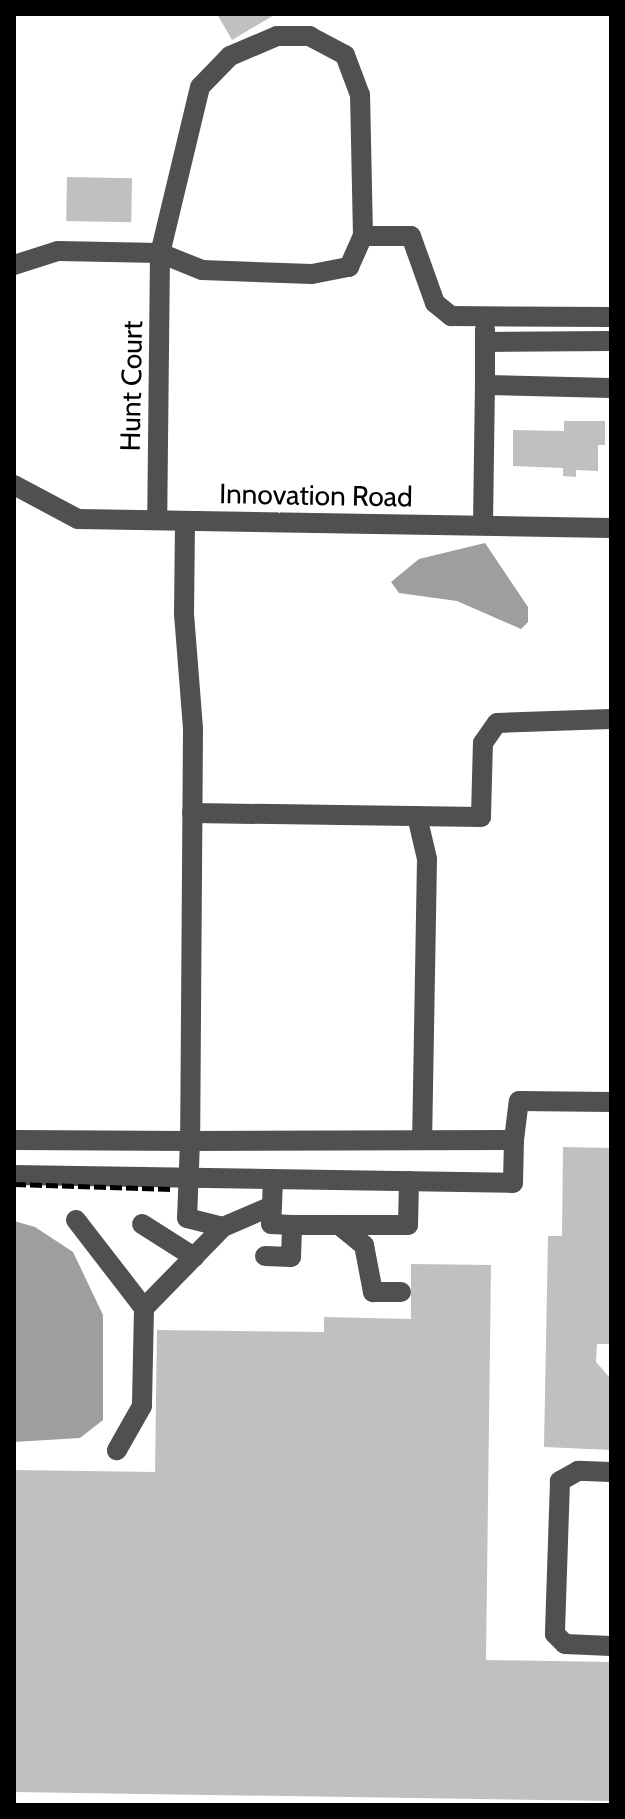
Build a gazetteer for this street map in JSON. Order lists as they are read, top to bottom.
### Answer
{
  "streets": {
    "lane": ["Hunt Court", "Innovation Road"]
  },
  "crossings": [
    ["Hunt Court", "Innovation Road"]
  ]
}
